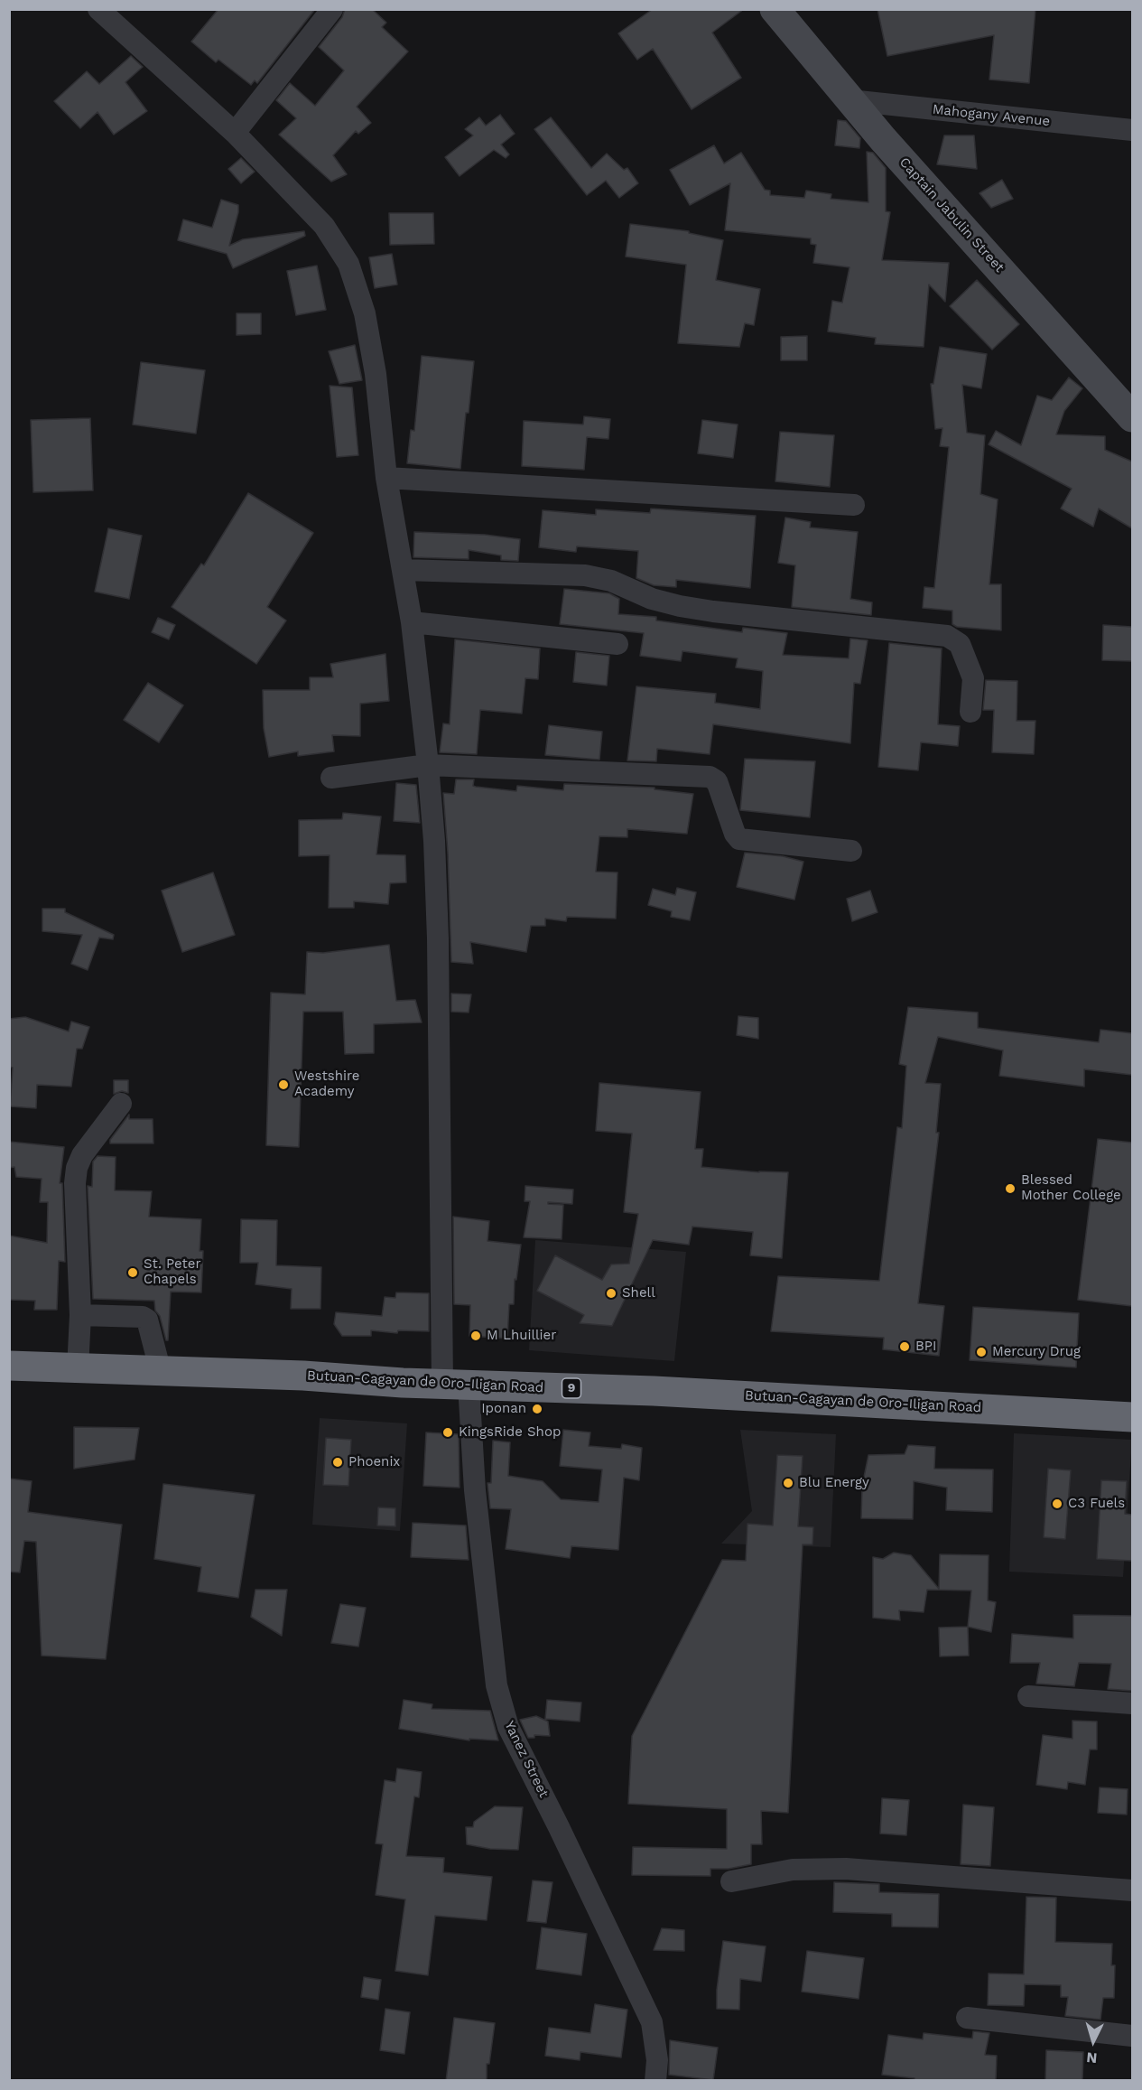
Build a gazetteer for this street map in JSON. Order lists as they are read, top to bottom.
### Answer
{
  "streets": {
    "highway": ["Butuan-Cagayan de Oro-Iligan Road", "9"],
    "street": ["Mahogany Avenue", "Captain Jabulin Street", "Yanez Street"]
  },
  "crossings": [
    ["Mahogany Avenue", "Captain Jabulin Street"],
    ["Butuan-Cagayan de Oro-Iligan Road", "Yanez Street"]
  ],
  "places": [
    "Westshire Academy",
    "Blessed Mother College",
    "St. Peter Chapels",
    "Shell",
    "M Lhuillier",
    "BPI",
    "Mercury Drug",
    "Iponan",
    "KingsRide Shop",
    "Phoenix",
    "Blu Energy",
    "C3 Fuels"
  ],
  "north": "bottom"
}
